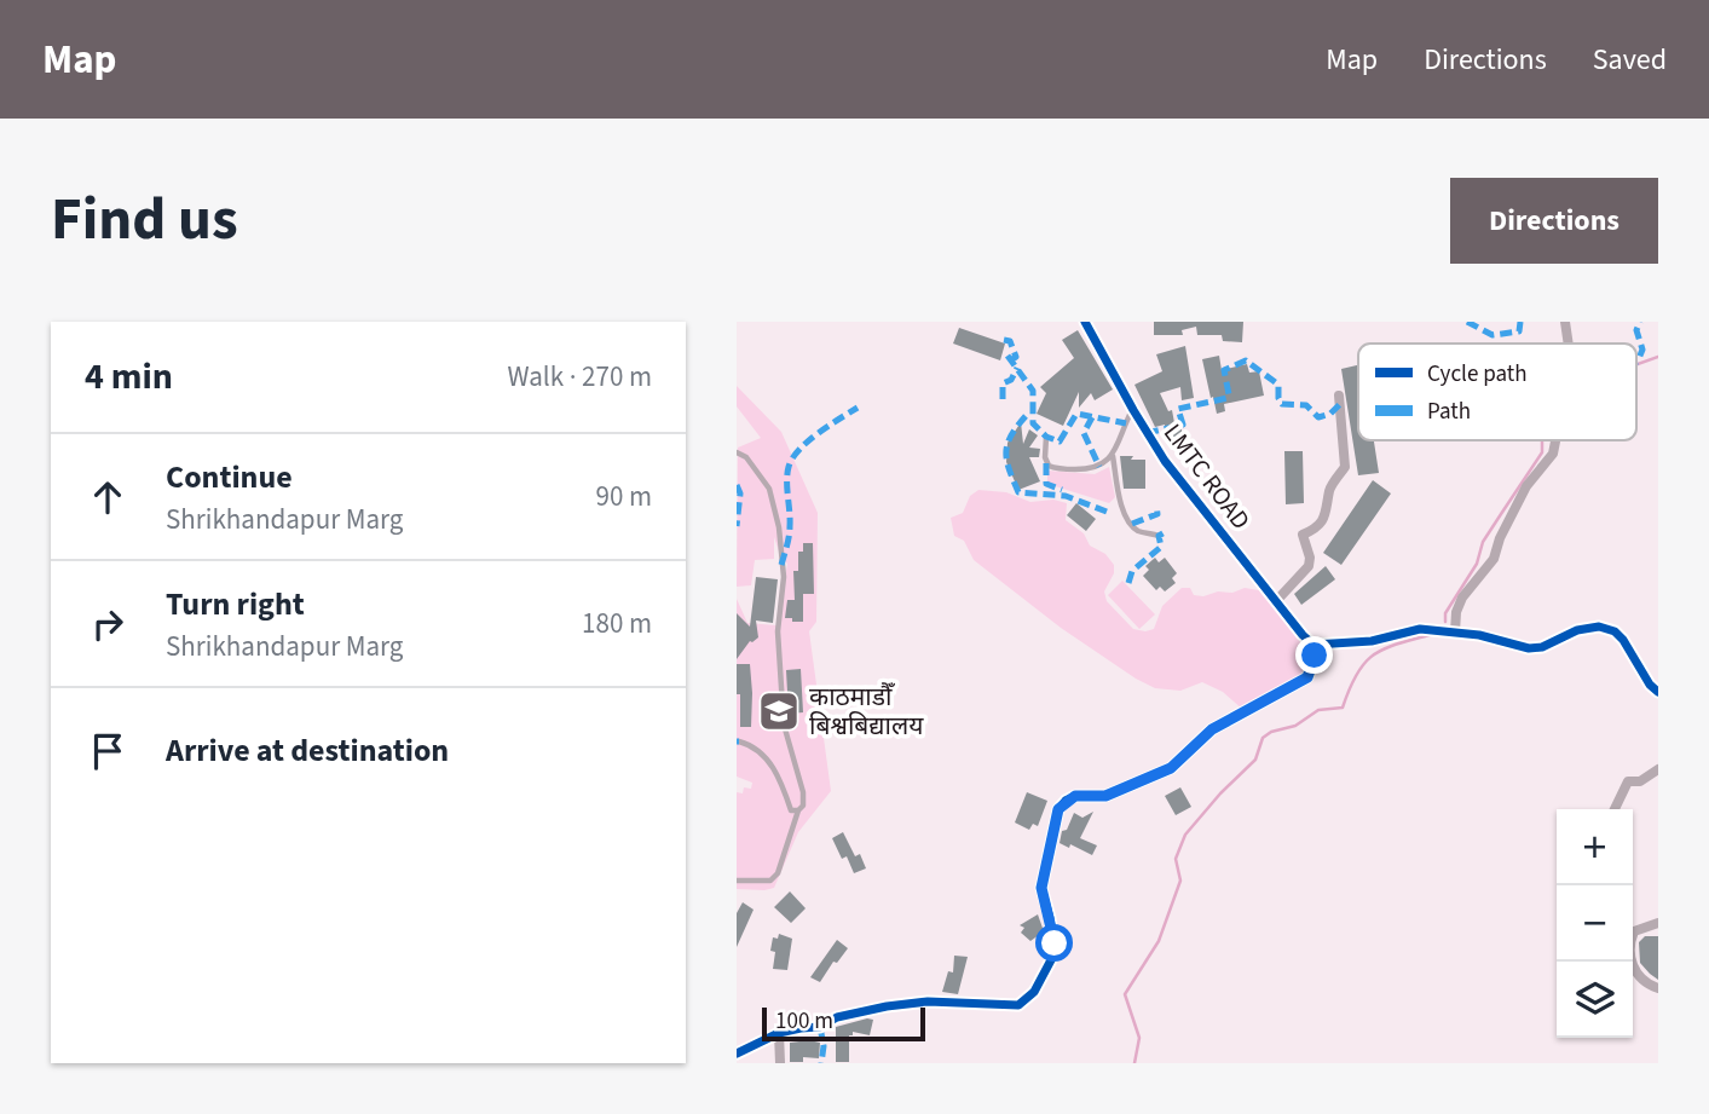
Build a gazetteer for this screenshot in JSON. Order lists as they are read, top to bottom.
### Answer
{
  "streets": {
    "street": ["LMTC ROAD"]
  },
  "places": {
    "school or university": ["काठमाडौँ बिश्वबिद्यालय"]
  },
  "legend": ["Cycle path", "Path"],
  "scale_bar": "100 m",
  "page": {
    "header": "Map",
    "nav": ["Map", "Directions", "Saved"],
    "title": "Find us",
    "buttons": "Directions",
    "heading": ["4 min", "Walk · 270 m"],
    "list": [
      ["Continue", "Shrikhandapur Marg", "90 m"],
      ["Turn right", "Shrikhandapur Marg", "180 m"],
      "Arrive at destination"
    ],
    "map_buttons": ["+", "−"],
    "scale": "100 m"
  }
}
